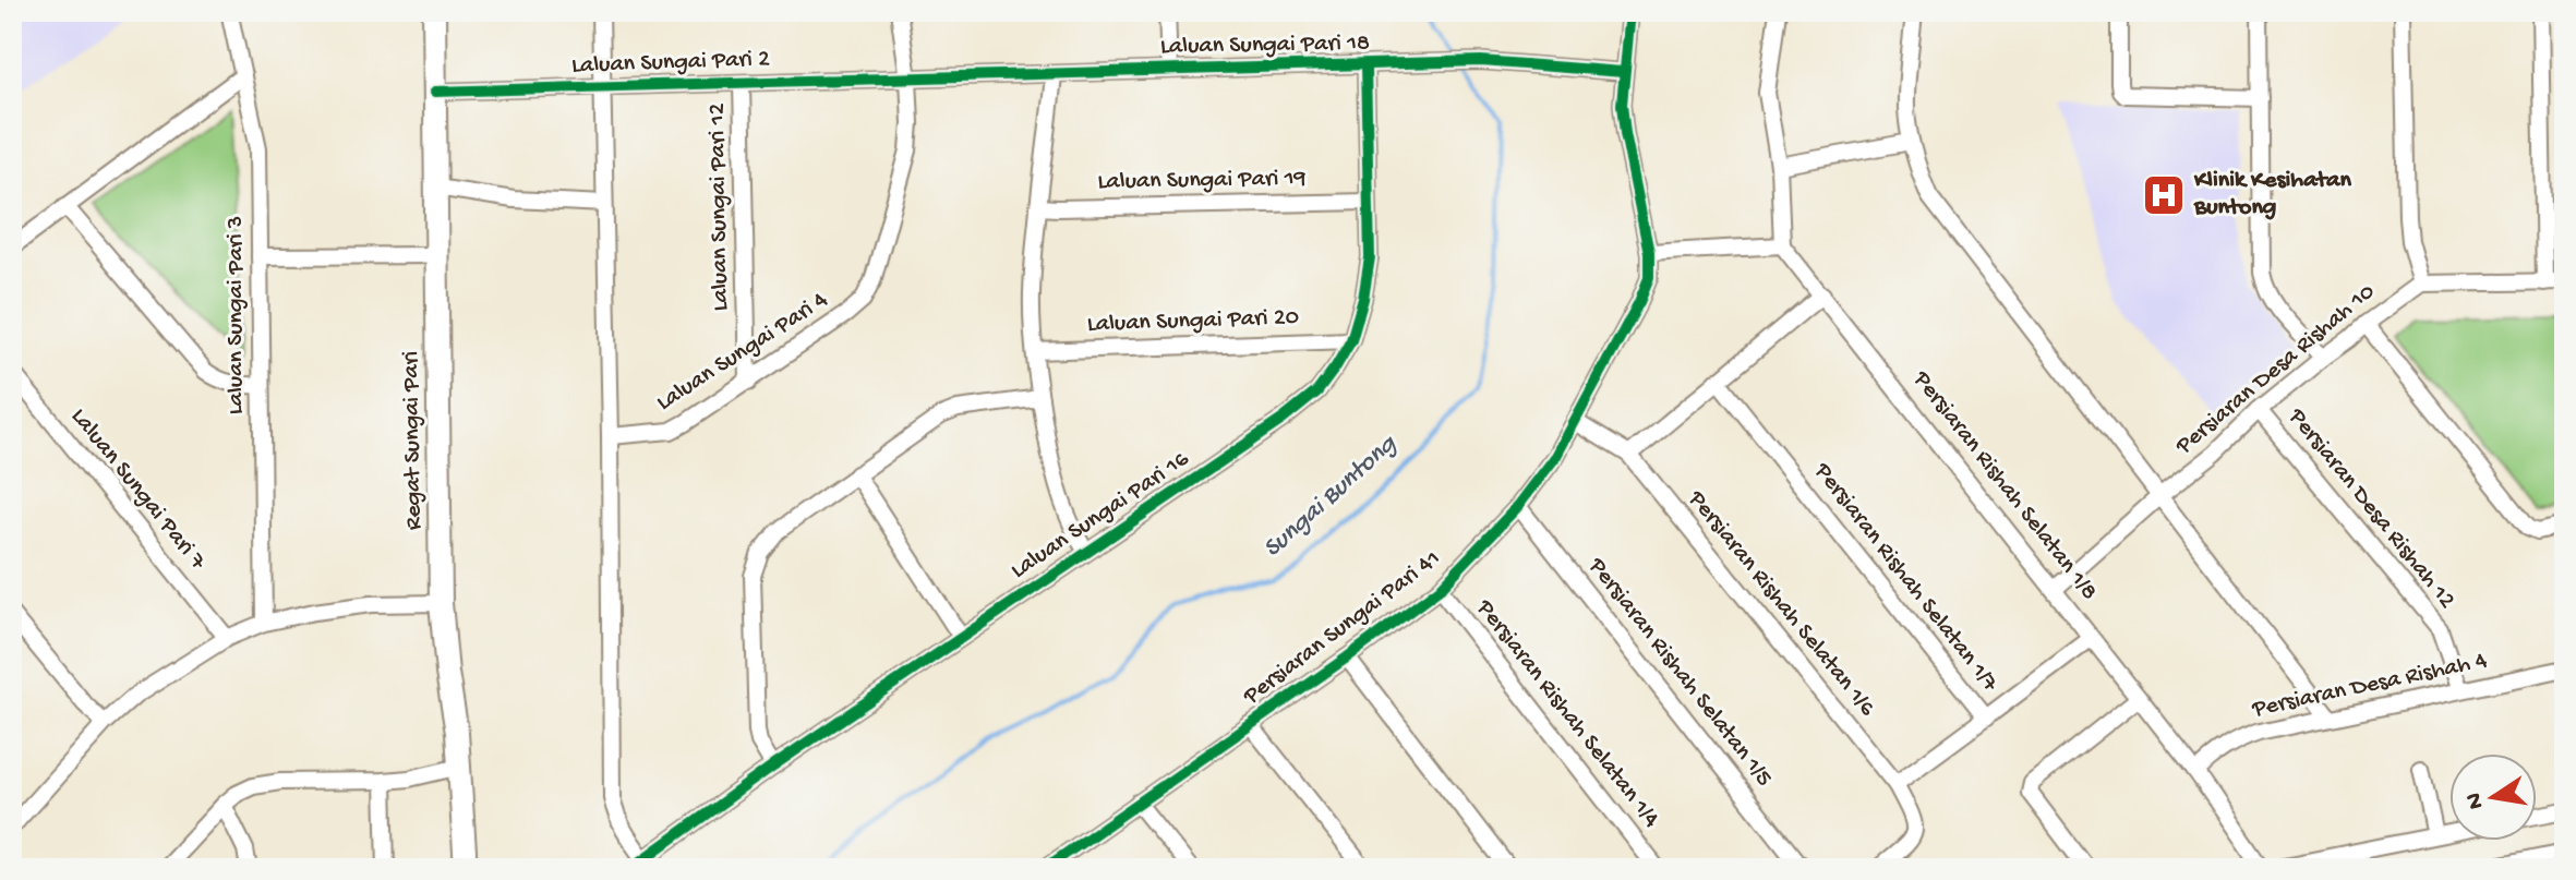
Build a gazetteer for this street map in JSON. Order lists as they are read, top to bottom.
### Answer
{
  "streets": {
    "main road": ["Regat Sungai Pari"],
    "street": [
      "Laluan Sungai Pari 18",
      "Laluan Sungai Pari 2",
      "Laluan Sungai Pari 19",
      "Laluan Sungai Pari 12",
      "Laluan Sungai Pari 3",
      "Laluan Sungai Pari 20",
      "Laluan Sungai Pari 4",
      "Persiaran Desa Rishah 10",
      "Persiaran Rishah Selatan 1/8",
      "Laluan Sungai Pari 7",
      "Persiaran Desa Rishah 12",
      "Laluan Sungai Pari 16",
      "Persiaran Rishah Selatan 1/7",
      "Persiaran Rishah Selatan 1/6",
      "Persiaran Sungai Pari 41",
      "Persiaran Rishah Selatan 1/5",
      "Persiaran Desa Rishah 4",
      "Persiaran Rishah Selatan 1/4"
    ]
  },
  "crossings": [
    ["Laluan Sungai Pari 18", "Laluan Sungai Pari 2"],
    ["Laluan Sungai Pari 18", "Laluan Sungai Pari 4"],
    ["Laluan Sungai Pari 18", "Laluan Sungai Pari 16"],
    ["Laluan Sungai Pari 18", "Persiaran Sungai Pari 41"],
    ["Laluan Sungai Pari 2", "Laluan Sungai Pari 12"],
    ["Laluan Sungai Pari 2", "Laluan Sungai Pari 4"],
    ["Laluan Sungai Pari 2", "Regat Sungai Pari"],
    ["Laluan Sungai Pari 19", "Laluan Sungai Pari 16"],
    ["Laluan Sungai Pari 12", "Laluan Sungai Pari 4"],
    ["Laluan Sungai Pari 20", "Laluan Sungai Pari 16"],
    ["Persiaran Desa Rishah 10", "Persiaran Rishah Selatan 1/8"],
    ["Persiaran Desa Rishah 10", "Persiaran Desa Rishah 12"],
    ["Persiaran Rishah Selatan 1/8", "Persiaran Desa Rishah 4"],
    ["Persiaran Desa Rishah 12", "Persiaran Desa Rishah 4"],
    ["Persiaran Rishah Selatan 1/7", "Persiaran Rishah Selatan 1/6"],
    ["Persiaran Rishah Selatan 1/6", "Persiaran Sungai Pari 41"],
    ["Persiaran Sungai Pari 41", "Persiaran Rishah Selatan 1/5"],
    ["Persiaran Sungai Pari 41", "Persiaran Rishah Selatan 1/4"]
  ],
  "water": ["Sungai Buntong"],
  "places": {
    "hospital": ["Klinik Kesihatan Buntong"]
  },
  "north": "left"
}
